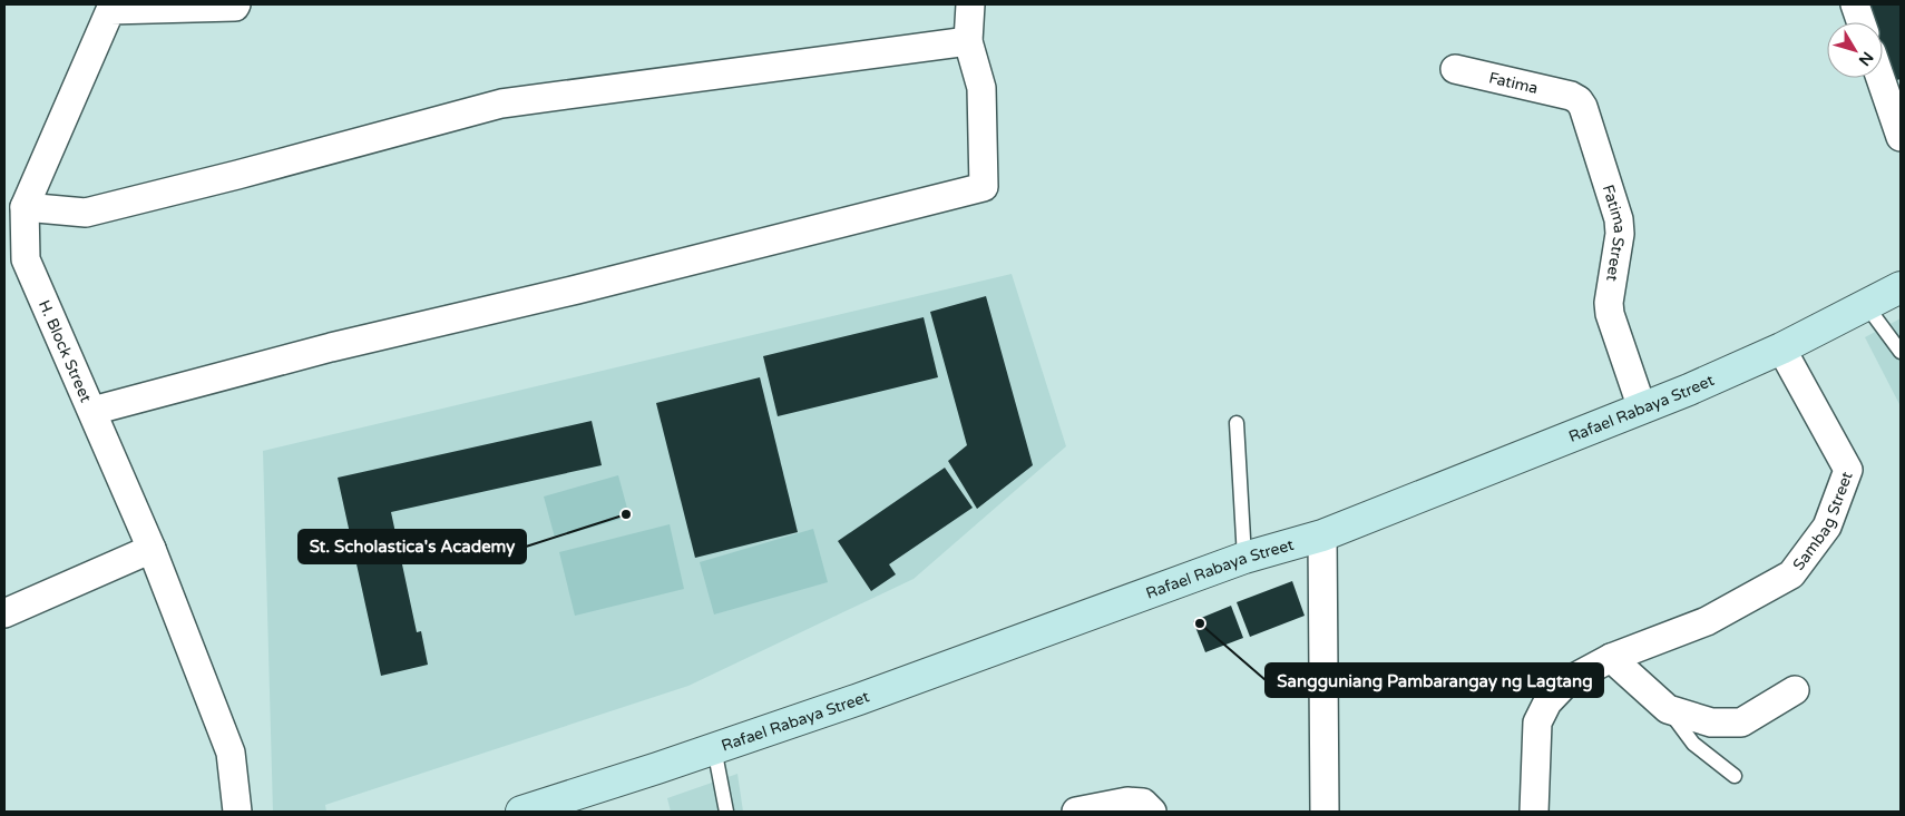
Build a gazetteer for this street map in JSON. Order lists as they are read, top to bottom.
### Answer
{
  "streets": {
    "main road": ["Rafael Rabaya Street"],
    "street": [
      "Fatima",
      "Fatima Street",
      "H. Block Street",
      "Sambag Street"
    ]
  },
  "crossings": [
    ["Fatima", "Fatima Street"],
    ["Fatima Street", "Rafael Rabaya Street"],
    ["Rafael Rabaya Street", "Sambag Street"]
  ],
  "places": ["St. Scholastica's Academy", "Sangguniang Pambarangay ng Lagtang"],
  "north": "bottom right"
}
